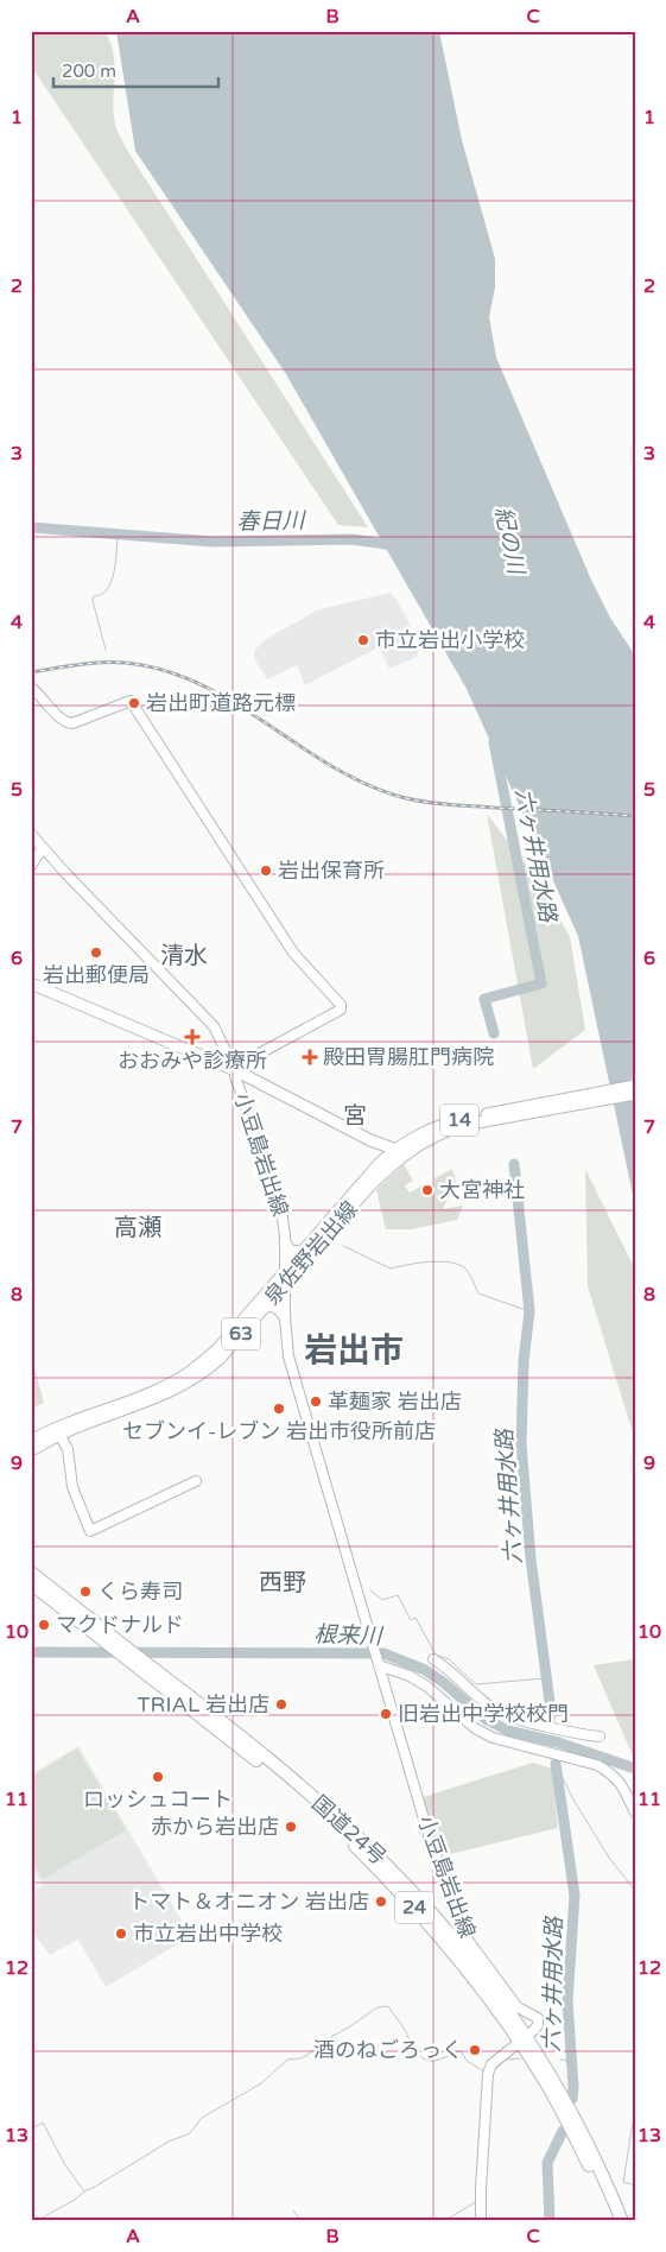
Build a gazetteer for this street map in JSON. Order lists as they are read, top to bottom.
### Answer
{
  "streets": {
    "highway": ["国道24号", "24"],
    "main road": [
      "14",
      "小豆島岩出線",
      "泉佐野岩出線",
      "63"
    ]
  },
  "crossings": [
    ["14", "泉佐野岩出線"],
    ["小豆島岩出線", "泉佐野岩出線"],
    ["小豆島岩出線", "国道24号"]
  ],
  "districts": [
    "清水",
    "宮",
    "高瀬",
    "岩出市",
    "西野"
  ],
  "water": [
    "春日川",
    "紀の川",
    "六ヶ井用水路",
    "根来川"
  ],
  "places": {
    "other": [
      "市立岩出小学校",
      "岩出町道路元標",
      "岩出保育所",
      "岩出郵便局",
      "大宮神社",
      "革麺家 岩出店",
      "セブンイ-レブン 岩出市役所前店",
      "くら寿司",
      "マクドナルド",
      "TRIAL 岩出店",
      "旧岩出中学校校門",
      "ロッシュコート",
      "赤から岩出店",
      "トマト＆オニオン 岩出店",
      "市立岩出中学校",
      "酒のねごろっく"
    ],
    "health": ["おおみや診療所", "殿田胃腸肛門病院"]
  },
  "scale_bar": "200 m",
  "grid": {
    "columns": ["A", "B", "C"],
    "rows": [
      "1",
      "2",
      "3",
      "4",
      "5",
      "6",
      "7",
      "8",
      "9",
      "10",
      "11",
      "12",
      "13"
    ]
  }
}
